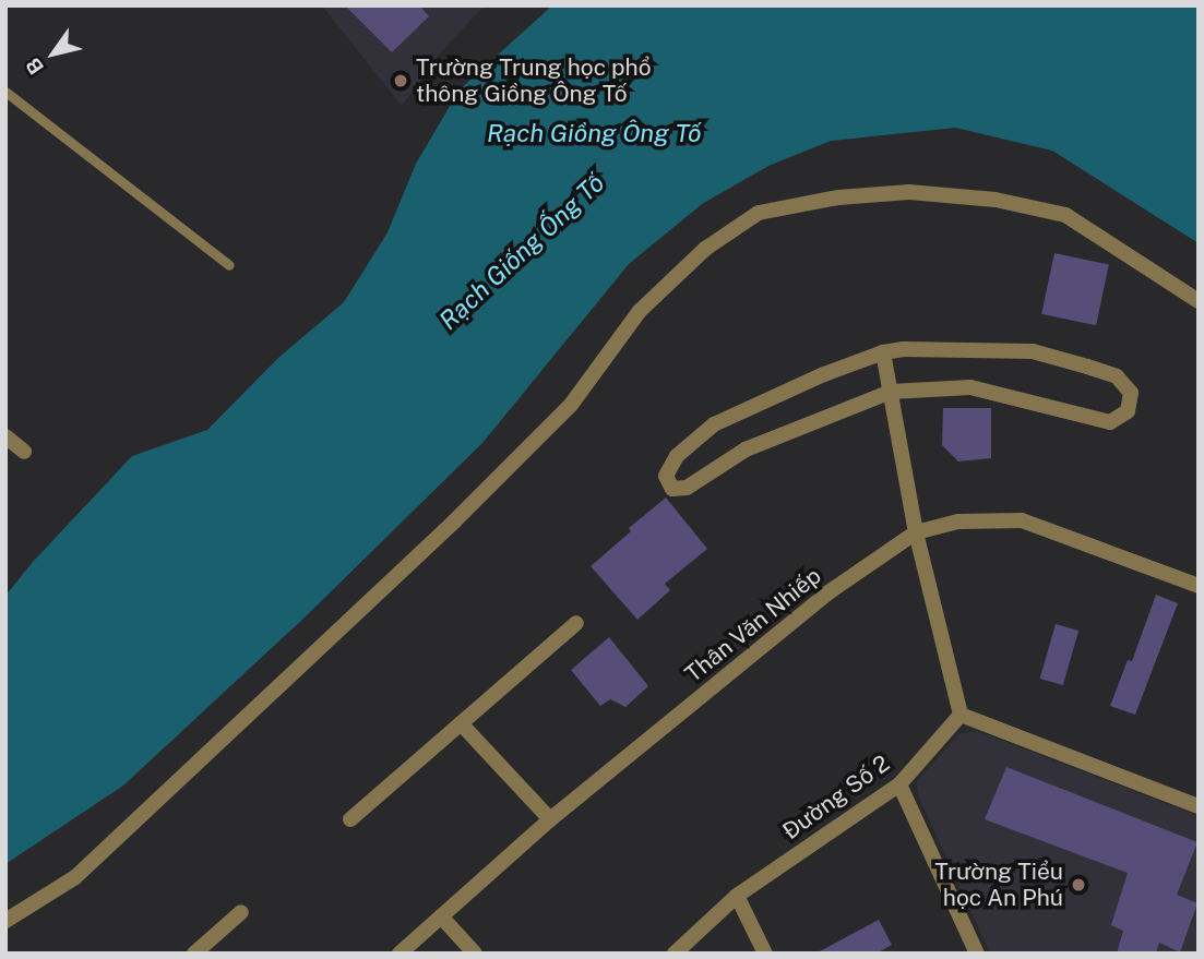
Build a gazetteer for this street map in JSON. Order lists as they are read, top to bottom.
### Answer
{
  "streets": {
    "street": ["Thân Văn Nhiếp", "Đường Số 2"]
  },
  "water": ["Rạch Giồng Ông Tố", "Rạch Giống Ống Tố"],
  "places": ["Trường Trung học phổ thông Giồng Ông Tố", "Trường Tiểu học An Phú"],
  "north": "bottom left"
}
